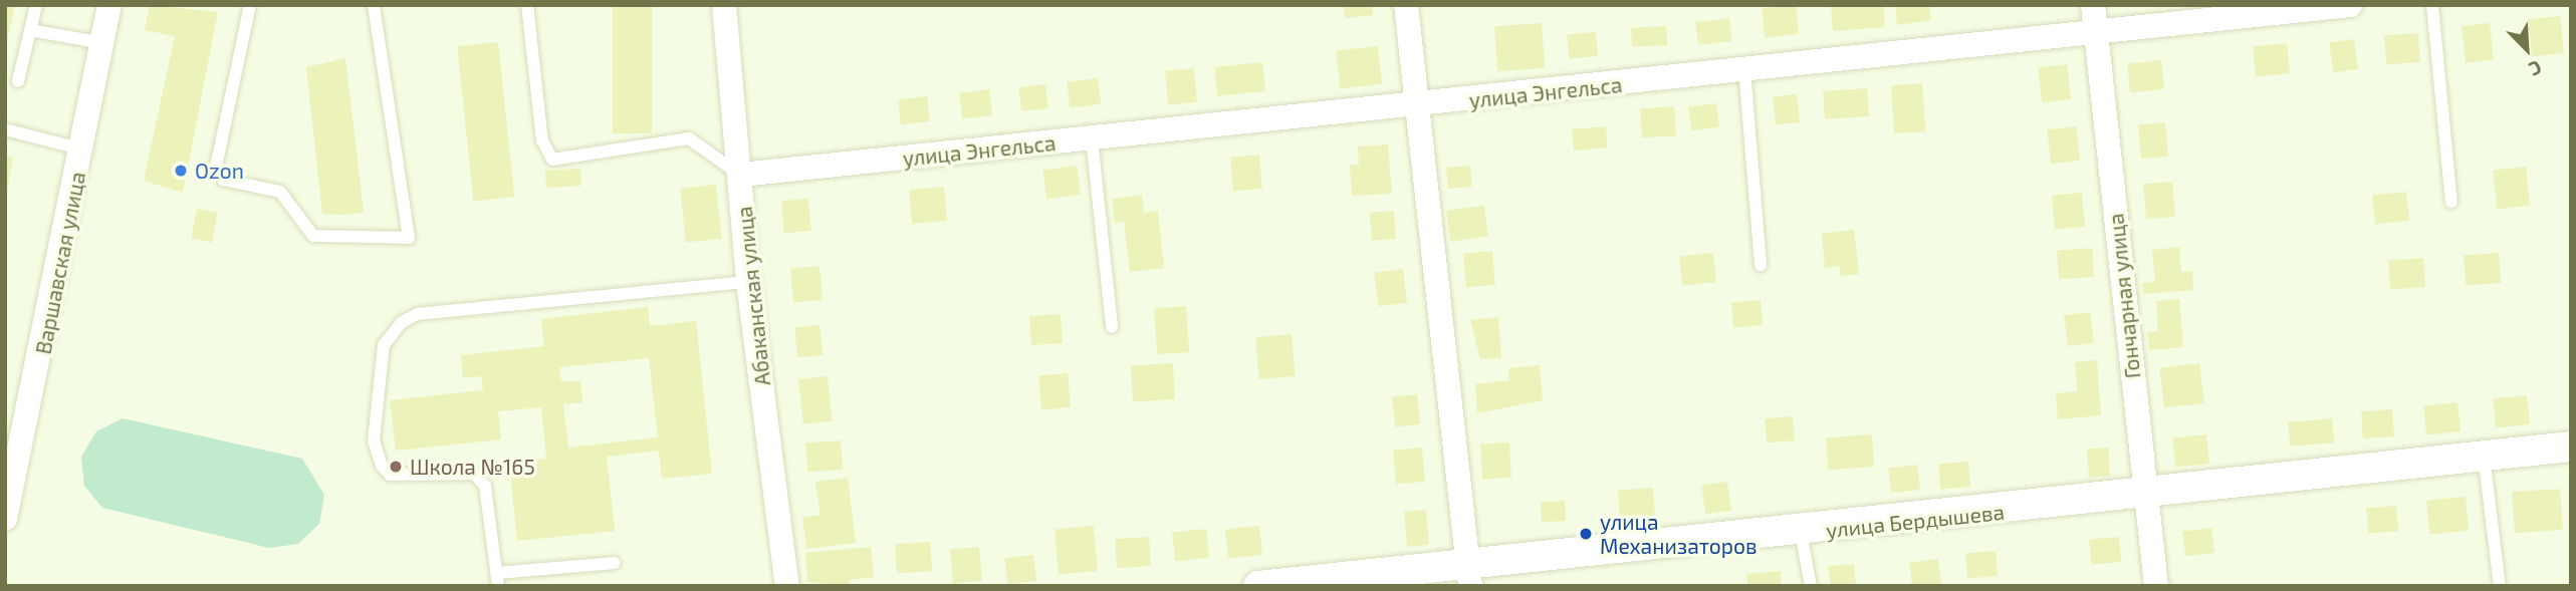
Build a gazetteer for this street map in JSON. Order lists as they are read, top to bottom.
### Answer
{
  "streets": {
    "street": [
      "улица Энгельса",
      "Варшавская улица",
      "Абаканская улица",
      "Гончарная улица",
      "улица Бердышева"
    ]
  },
  "crossings": [
    ["улица Энгельса", "Абаканская улица"],
    ["улица Энгельса", "Гончарная улица"],
    ["Гончарная улица", "улица Бердышева"]
  ],
  "places": ["Ozon", "Школа №165", "улица Механизаторов"],
  "north": "bottom right"
}
